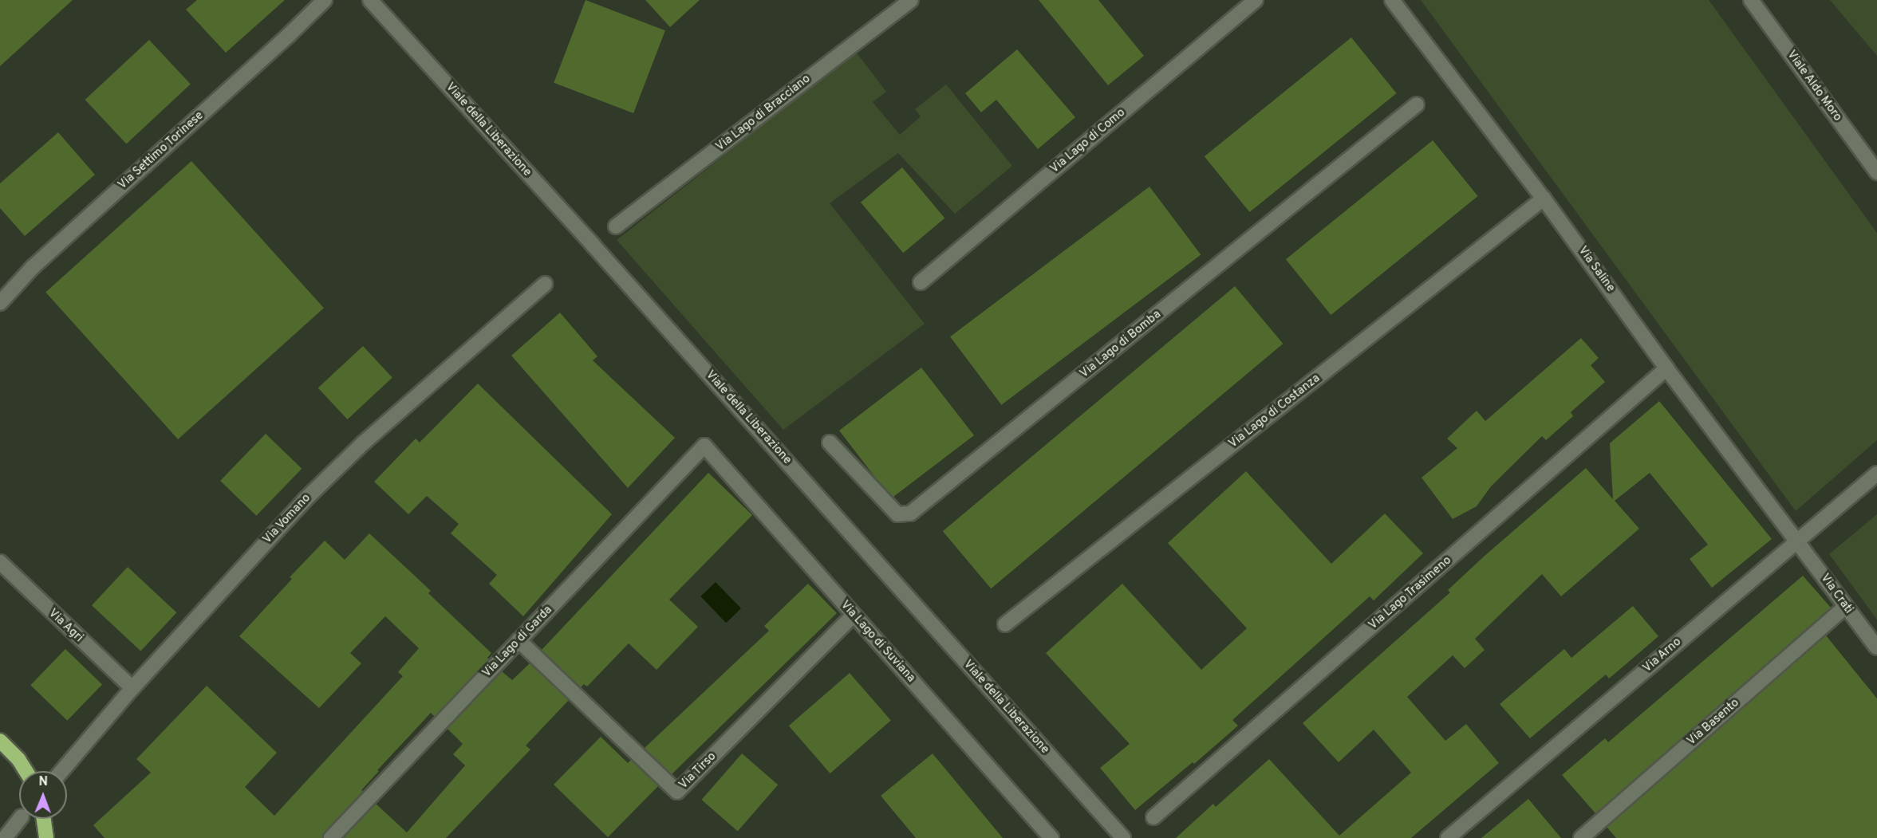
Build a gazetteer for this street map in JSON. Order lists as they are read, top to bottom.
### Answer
{
  "streets": {
    "street": [
      "Viale Aldo Moro",
      "Via Lago di Bracciano",
      "Viale della Liberazione",
      "Via Lago di Como",
      "Via Settimo Torinese",
      "Via Saline",
      "Via Lago di Bomba",
      "Via Lago di Costanza",
      "Via Vomano",
      "Via Lago Trasimeno",
      "Via Crati",
      "Via Agri",
      "Via Lago di Garda",
      "Via Lago di Suviana",
      "Via Arno",
      "Via Basento",
      "Via Tirso"
    ]
  },
  "crossings": [
    ["Via Saline", "Via Lago di Costanza"],
    ["Via Saline", "Via Lago Trasimeno"],
    ["Via Saline", "Via Crati"],
    ["Via Saline", "Via Arno"],
    ["Via Vomano", "Via Agri"],
    ["Via Crati", "Via Arno"],
    ["Via Crati", "Via Basento"],
    ["Via Lago di Garda", "Via Lago di Suviana"],
    ["Via Lago di Garda", "Via Tirso"],
    ["Via Lago di Suviana", "Via Tirso"]
  ],
  "north": "top"
}
